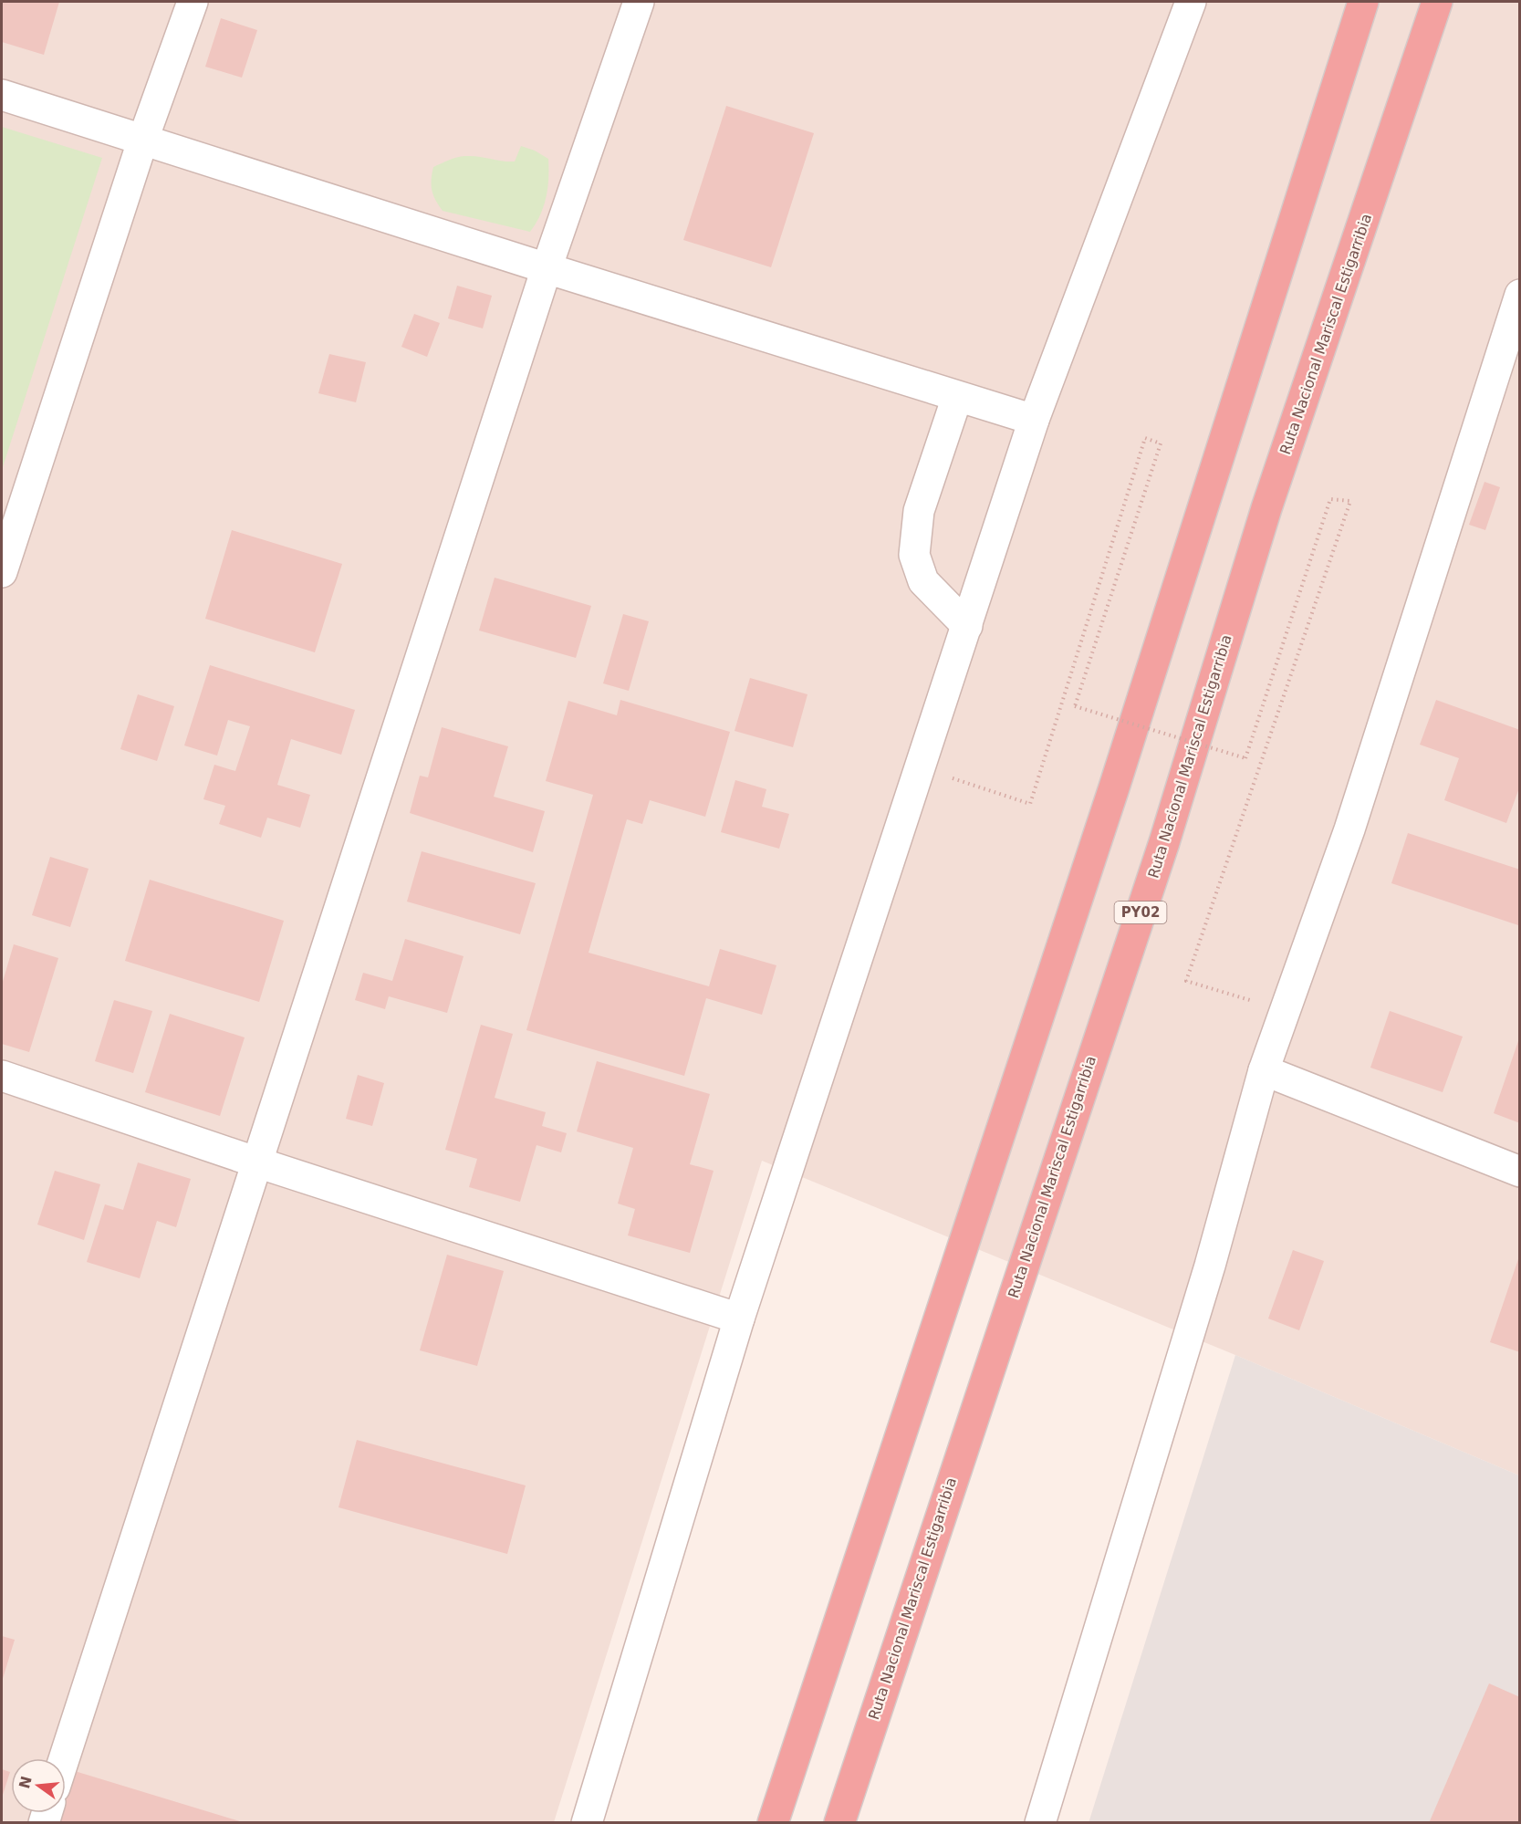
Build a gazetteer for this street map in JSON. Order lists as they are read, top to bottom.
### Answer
{
  "streets": {
    "highway": ["Ruta Nacional Mariscal Estigarribia", "PY02"]
  },
  "north": "left"
}
